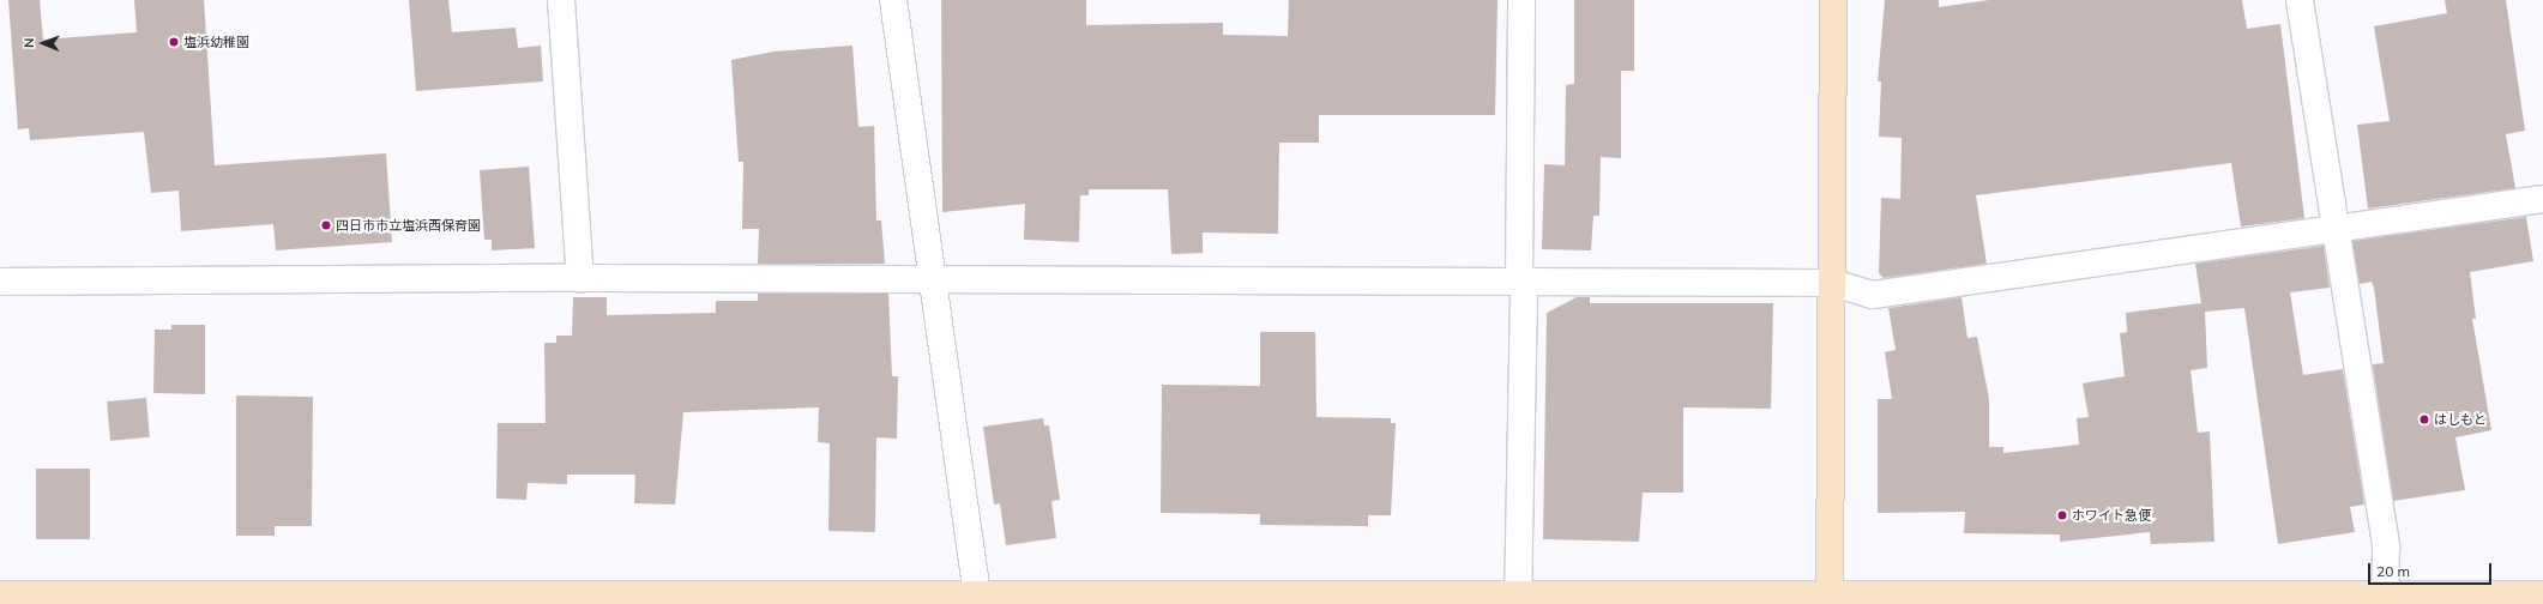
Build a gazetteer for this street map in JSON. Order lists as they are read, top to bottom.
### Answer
{
  "places": [
    "塩浜幼稚園",
    "四日市市立塩浜西保育園",
    "はしもと",
    "ホワイト急便"
  ],
  "scale_bar": "20 m",
  "north": "left"
}
